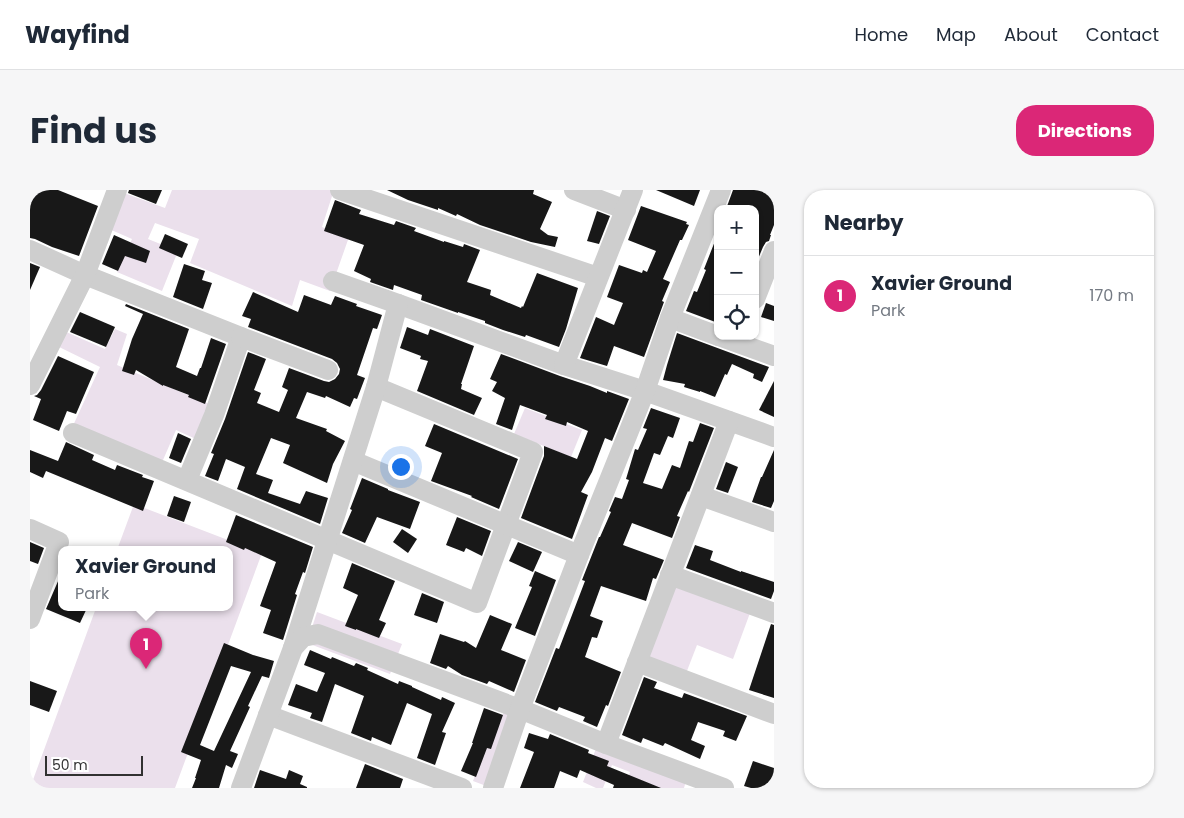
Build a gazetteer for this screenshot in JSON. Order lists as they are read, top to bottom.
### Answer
{
  "scale_bar": "50 m",
  "page": {
    "header": "Wayfind",
    "nav": [
      "Home",
      "Map",
      "About",
      "Contact"
    ],
    "title": "Find us",
    "buttons": "Directions",
    "heading": "Nearby",
    "map_buttons": ["+", "−"],
    "list": [
      {
        "mark": "1",
        "name": "Xavier Ground",
        "note": "Park",
        "value": "170 m"
      }
    ],
    "popup": ["Xavier Ground", "Park"],
    "pins": "1",
    "scale": "50 m"
  }
}
